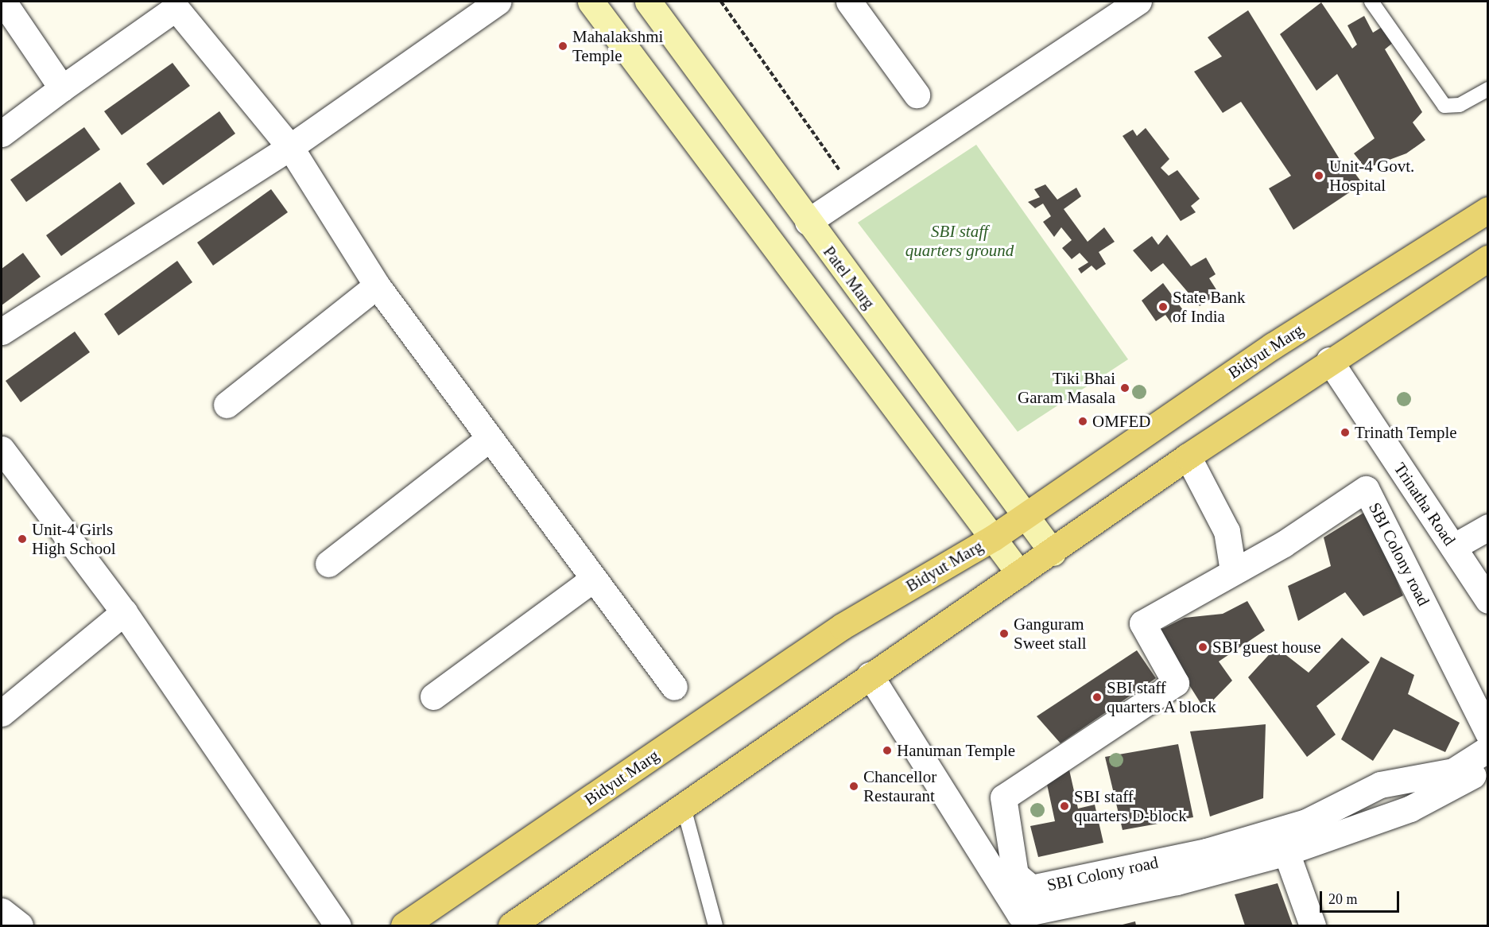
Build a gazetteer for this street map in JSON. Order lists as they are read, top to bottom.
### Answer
{
  "streets": {
    "main road": ["Bidyut Marg"],
    "street": ["Patel Marg", "Trinatha Road", "SBI Colony road"]
  },
  "crossings": [
    ["Patel Marg", "Bidyut Marg"]
  ],
  "parks": ["SBI staff quarters ground"],
  "places": [
    "Mahalakshmi Temple",
    "Unit-4 Govt. Hospital",
    "State Bank of India",
    "Tiki Bhai Garam Masala",
    "OMFED",
    "Trinath Temple",
    "Unit-4 Girls High School",
    "Ganguram Sweet stall",
    "SBI guest house",
    "SBI staff quarters A block",
    "Hanuman Temple",
    "Chancellor Restaurant",
    "SBI staff quarters D-block"
  ],
  "scale_bar": "20 m"
}
